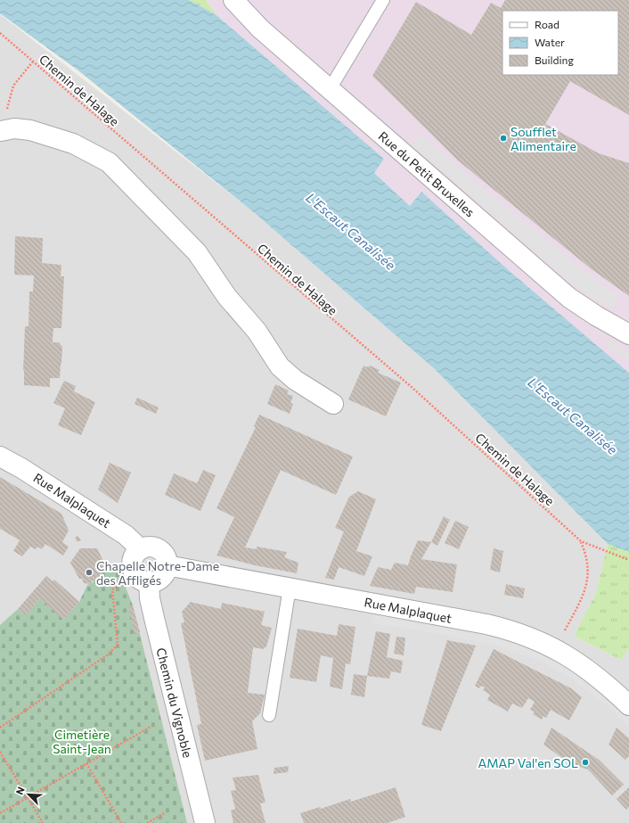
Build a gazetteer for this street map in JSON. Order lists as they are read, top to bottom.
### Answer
{
  "streets": {
    "street": ["Rue du Petit Bruxelles", "Rue Malplaquet", "Chemin du Vignoble"],
    "path": ["Chemin de Halage"]
  },
  "crossings": [
    ["Rue Malplaquet", "Chemin du Vignoble"]
  ],
  "water": ["L'Escaut Canalisée"],
  "parks": ["Cimetière Saint-Jean"],
  "places": ["Soufflet Alimentaire", "Chapelle Notre-Dame des Affligés", "AMAP Val'en SOL"],
  "legend": ["Road", "Water", "Building"],
  "north": "top left"
}
